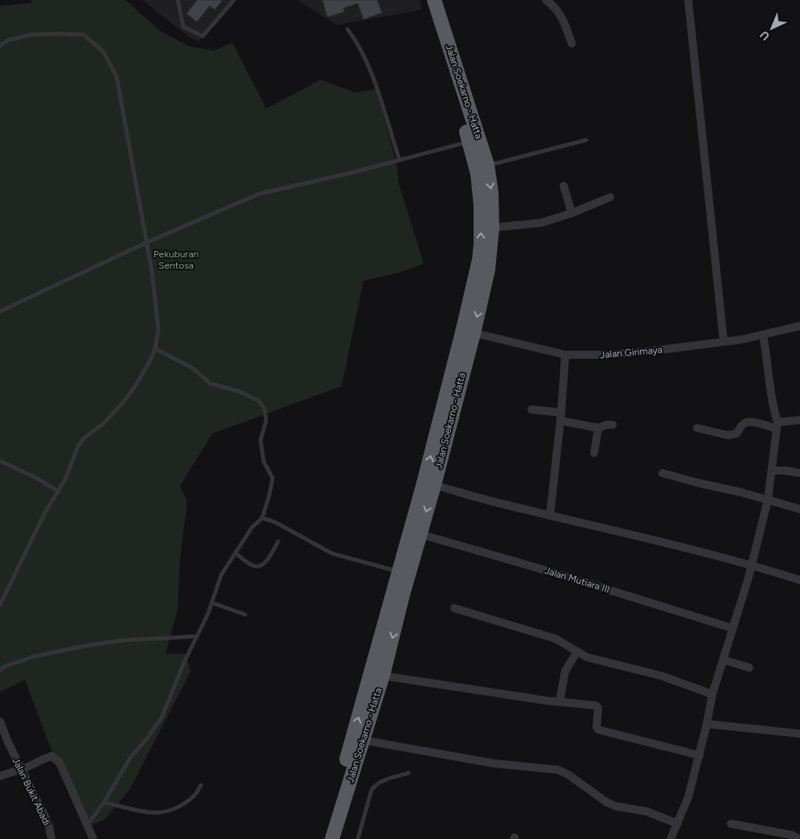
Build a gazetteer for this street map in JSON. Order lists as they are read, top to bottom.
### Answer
{
  "streets": {
    "highway": ["Jalan Soekarno - Hatta"],
    "street": ["Jalan Girimaya", "Jalan Mutiara III", "Jalan Bukit Abadi"]
  },
  "crossings": [
    ["Jalan Soekarno - Hatta", "Jalan Girimaya"],
    ["Jalan Soekarno - Hatta", "Jalan Mutiara III"]
  ],
  "parks": ["Pekuburan Sentosa"],
  "north": "bottom left"
}
